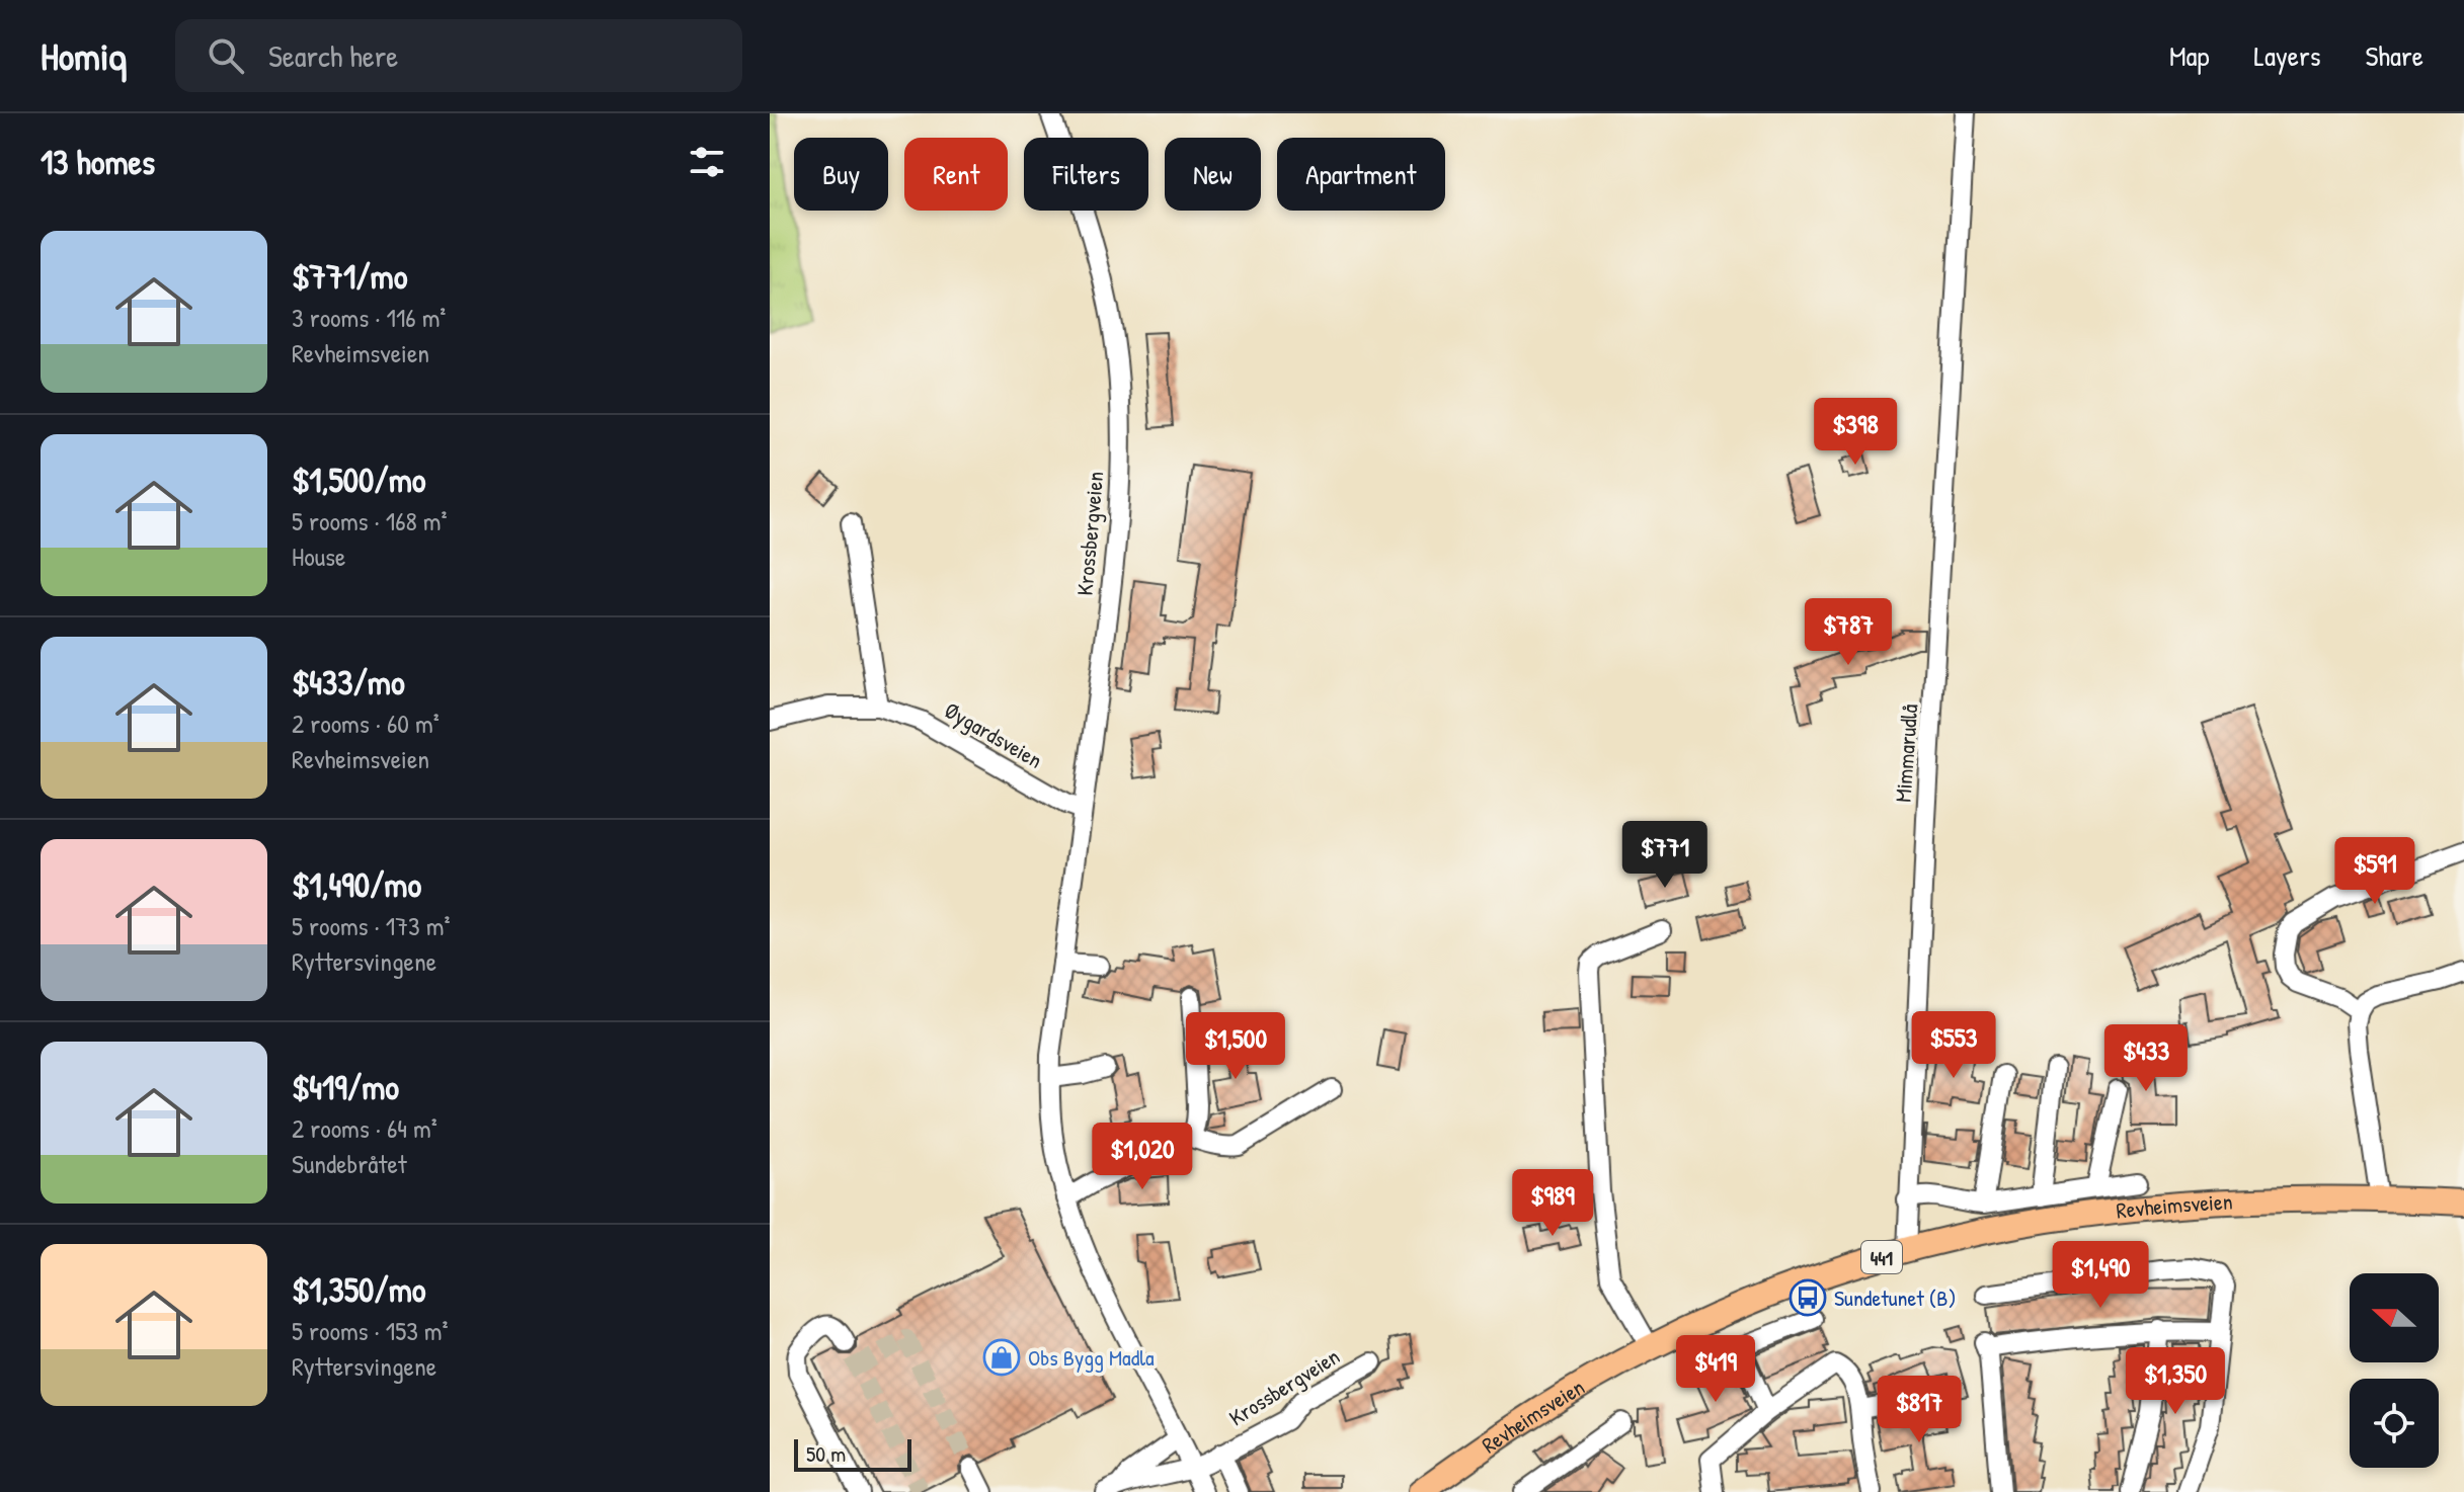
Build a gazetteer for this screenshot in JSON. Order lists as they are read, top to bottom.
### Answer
{
  "streets": {
    "main road": ["Revheimsveien", "441"],
    "street": ["Krossbergveien", "Øygardsveien", "Mimmarudlå"]
  },
  "crossings": [
    ["Krossbergveien", "Øygardsveien"],
    ["Mimmarudlå", "Revheimsveien"]
  ],
  "places": {
    "bus stop": ["Sundetunet (B)"],
    "shop": ["Obs Bygg Madla"]
  },
  "scale_bar": "50 m",
  "north": "left",
  "page": {
    "header": "Homiq",
    "search": "Search here",
    "nav": ["Map", "Layers", "Share"],
    "heading": "13 homes",
    "chip": [
      "Buy",
      "Rent",
      "Filters",
      "New",
      "Apartment"
    ],
    "list": [
      {
        "name": "$771/mo",
        "note": "3 rooms · 116 m² · Revheimsveien"
      },
      {
        "name": "$1,500/mo",
        "note": "5 rooms · 168 m² · House"
      },
      {
        "name": "$433/mo",
        "note": "2 rooms · 60 m² · Revheimsveien"
      },
      {
        "name": "$1,490/mo",
        "note": "5 rooms · 173 m² · Ryttersvingene"
      },
      {
        "name": "$419/mo",
        "note": "2 rooms · 64 m² · Sundebråtet"
      },
      {
        "name": "$1,350/mo",
        "note": "5 rooms · 153 m² · Ryttersvingene"
      }
    ],
    "price": [
      "$398",
      "$787",
      "$771",
      "$591",
      "$553",
      "$1,500",
      "$433",
      "$1,020",
      "$989",
      "$1,490",
      "$419",
      "$1,350",
      "$817"
    ],
    "scale": "50 m"
  }
}
